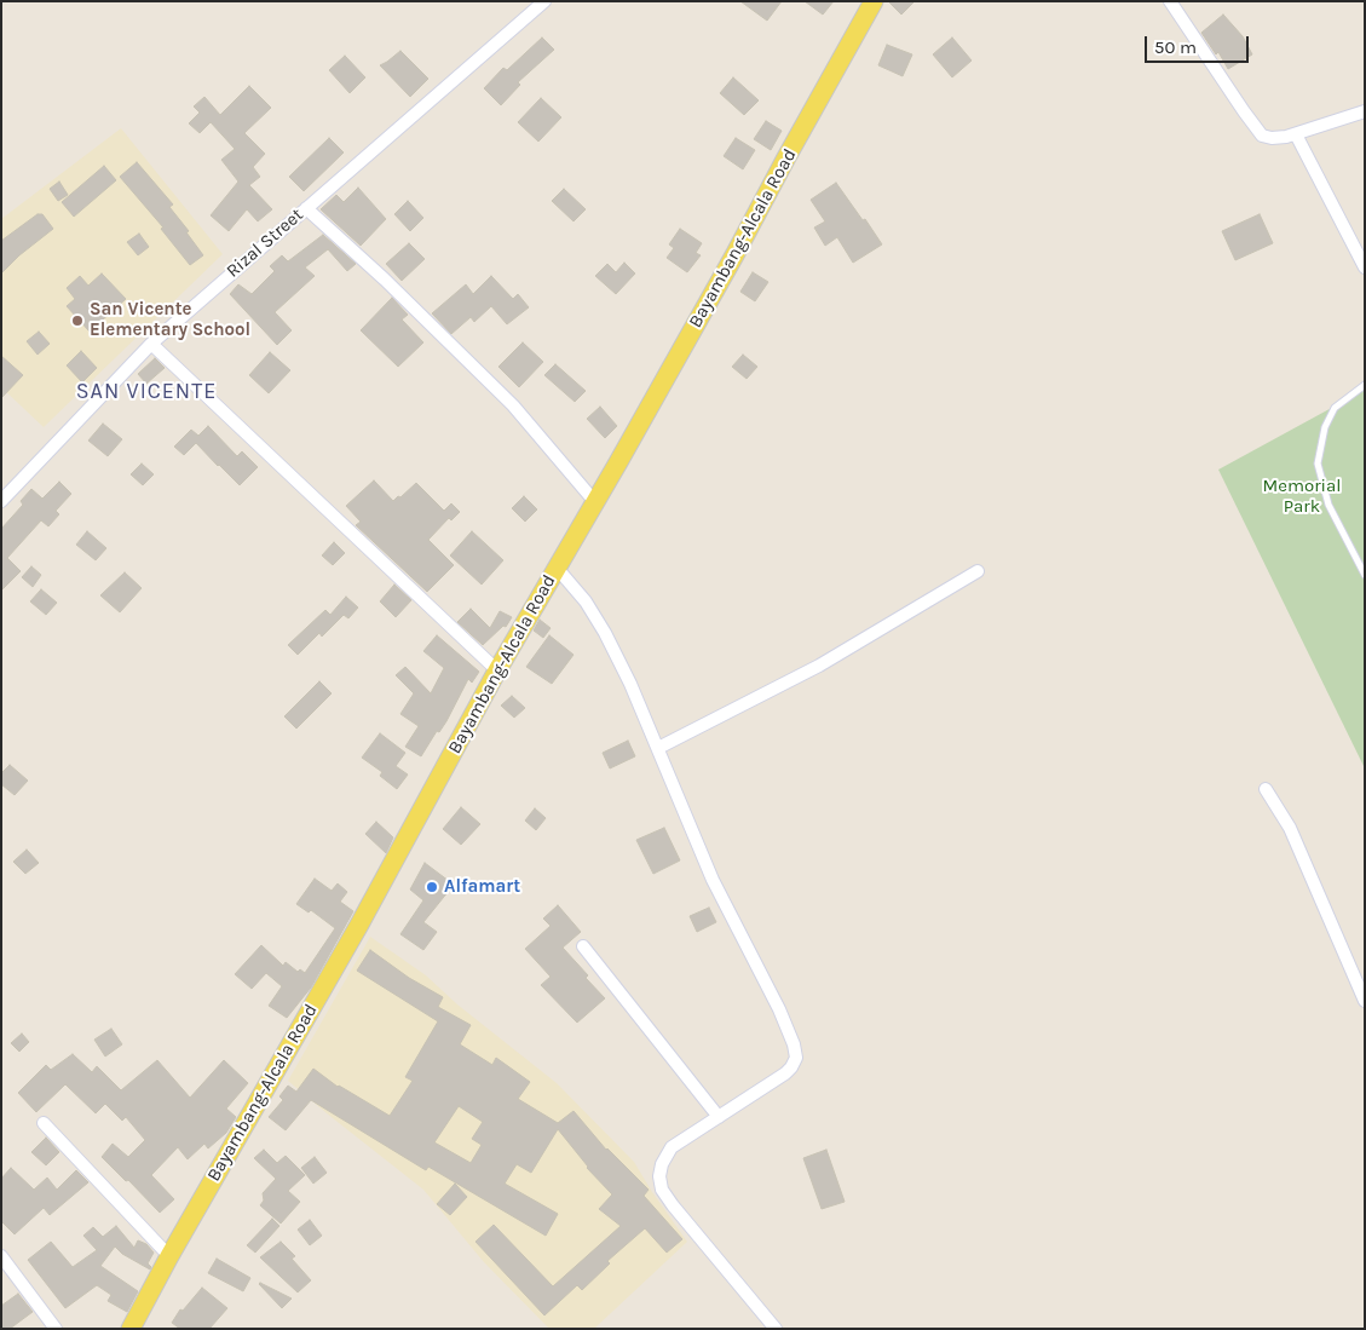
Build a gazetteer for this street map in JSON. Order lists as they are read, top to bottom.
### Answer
{
  "streets": {
    "main road": ["Bayambang-Alcala Road"],
    "street": ["Rizal Street"]
  },
  "districts": ["SAN VICENTE"],
  "parks": ["Memorial Park"],
  "places": ["San Vicente Elementary School", "Alfamart"],
  "scale_bar": "50 m"
}
